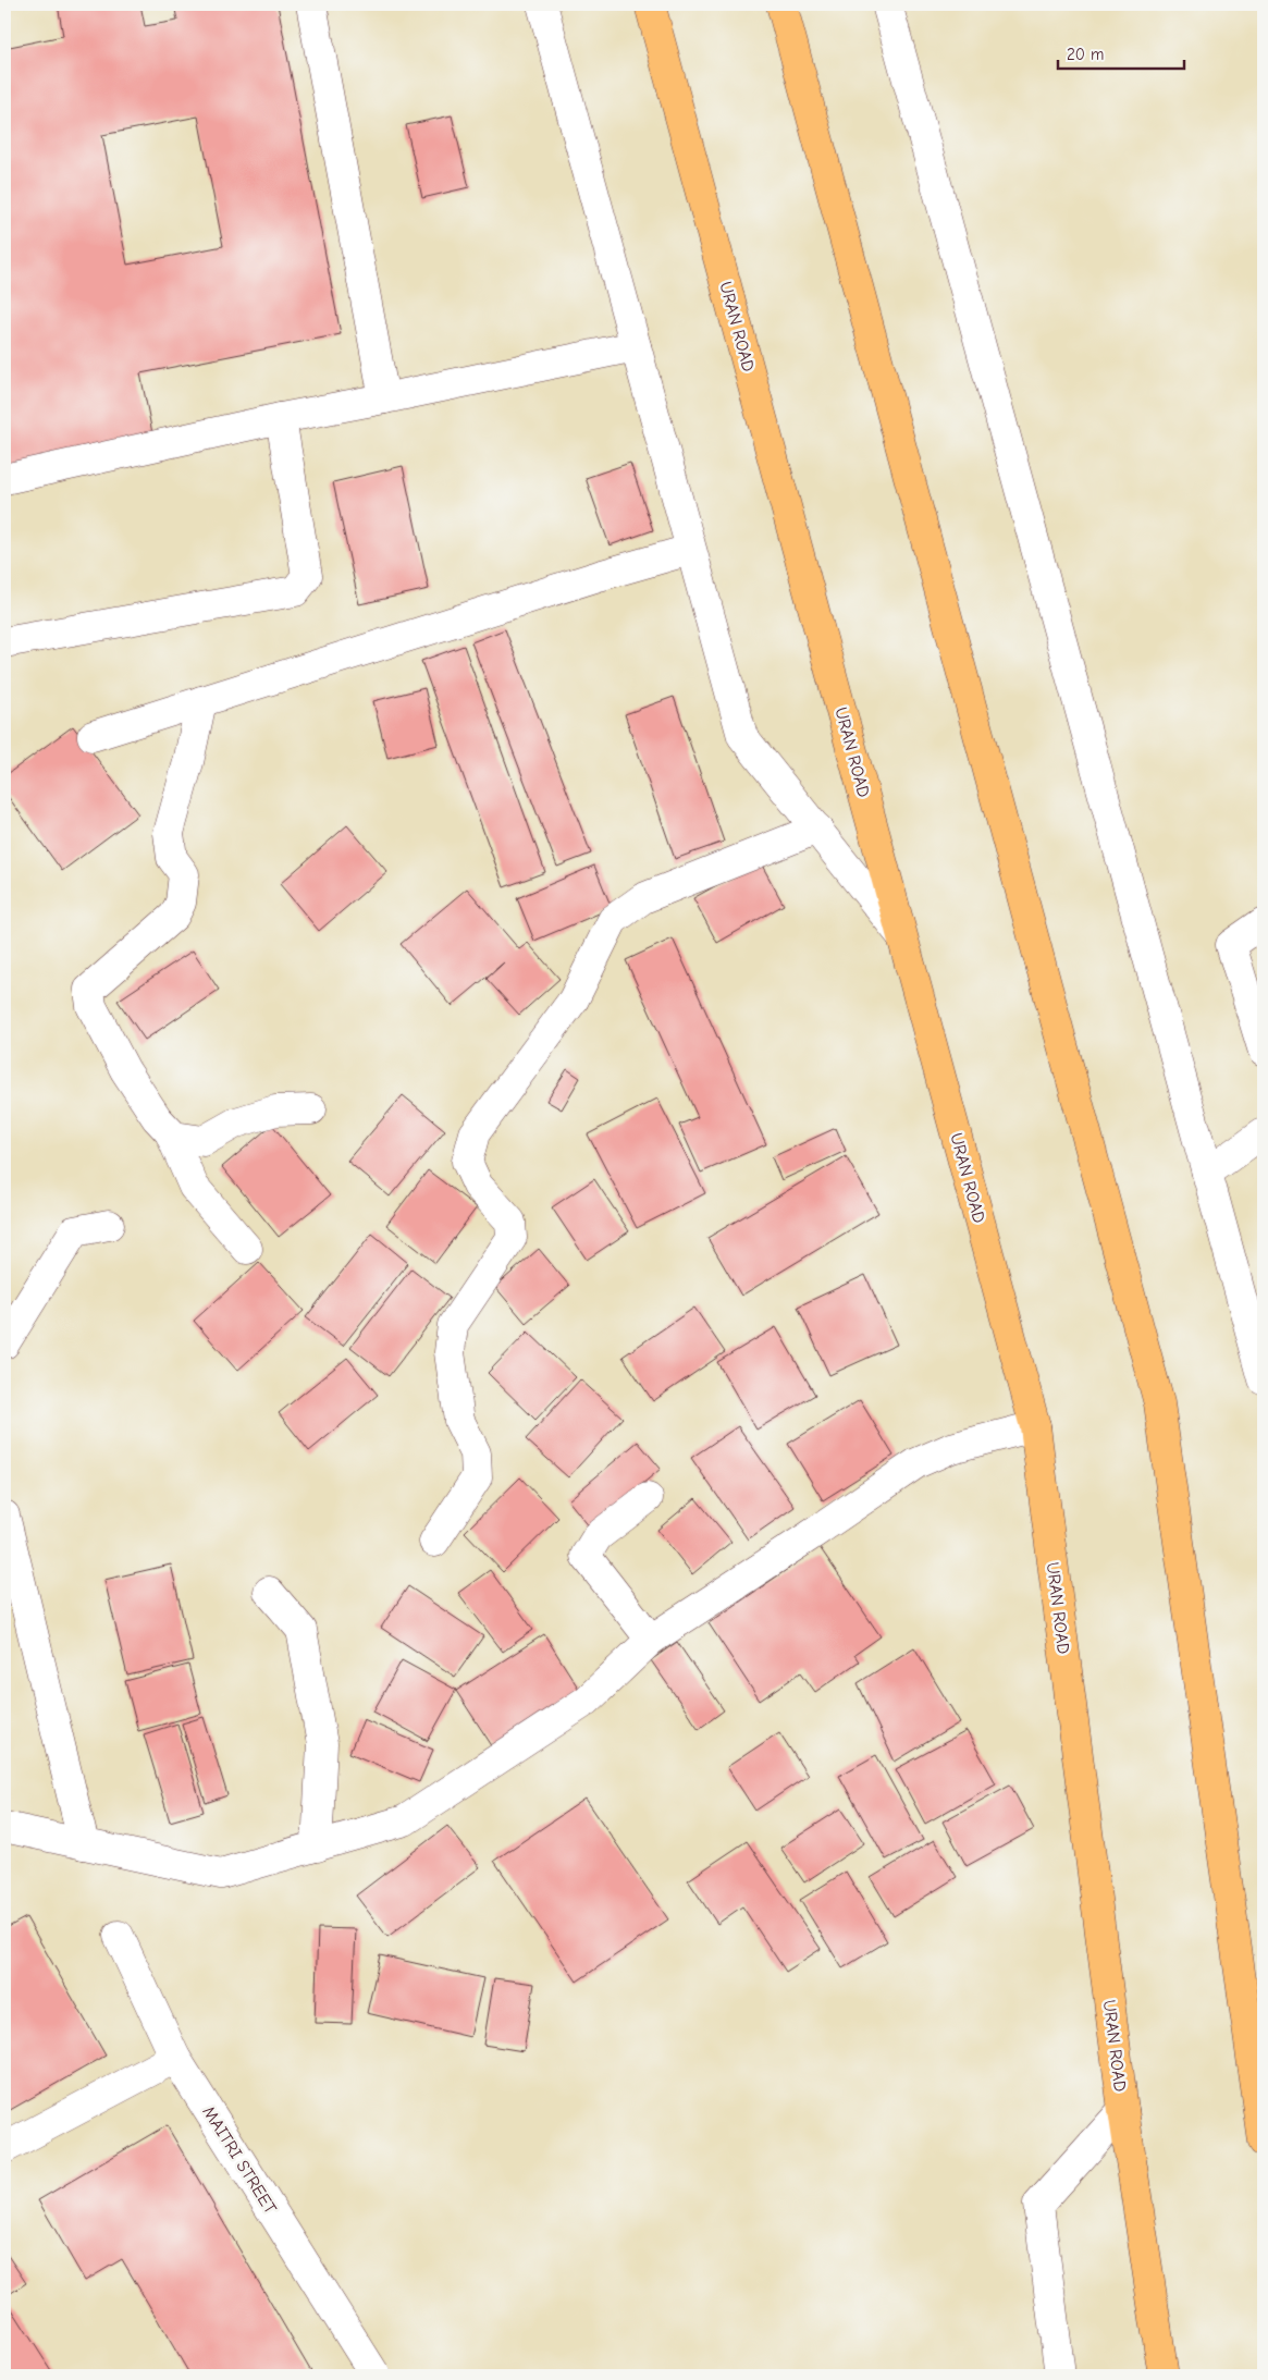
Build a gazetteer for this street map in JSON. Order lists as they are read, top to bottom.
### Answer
{
  "streets": {
    "highway": ["URAN ROAD"],
    "street": ["MAITRI STREET"]
  },
  "scale_bar": "20 m"
}
